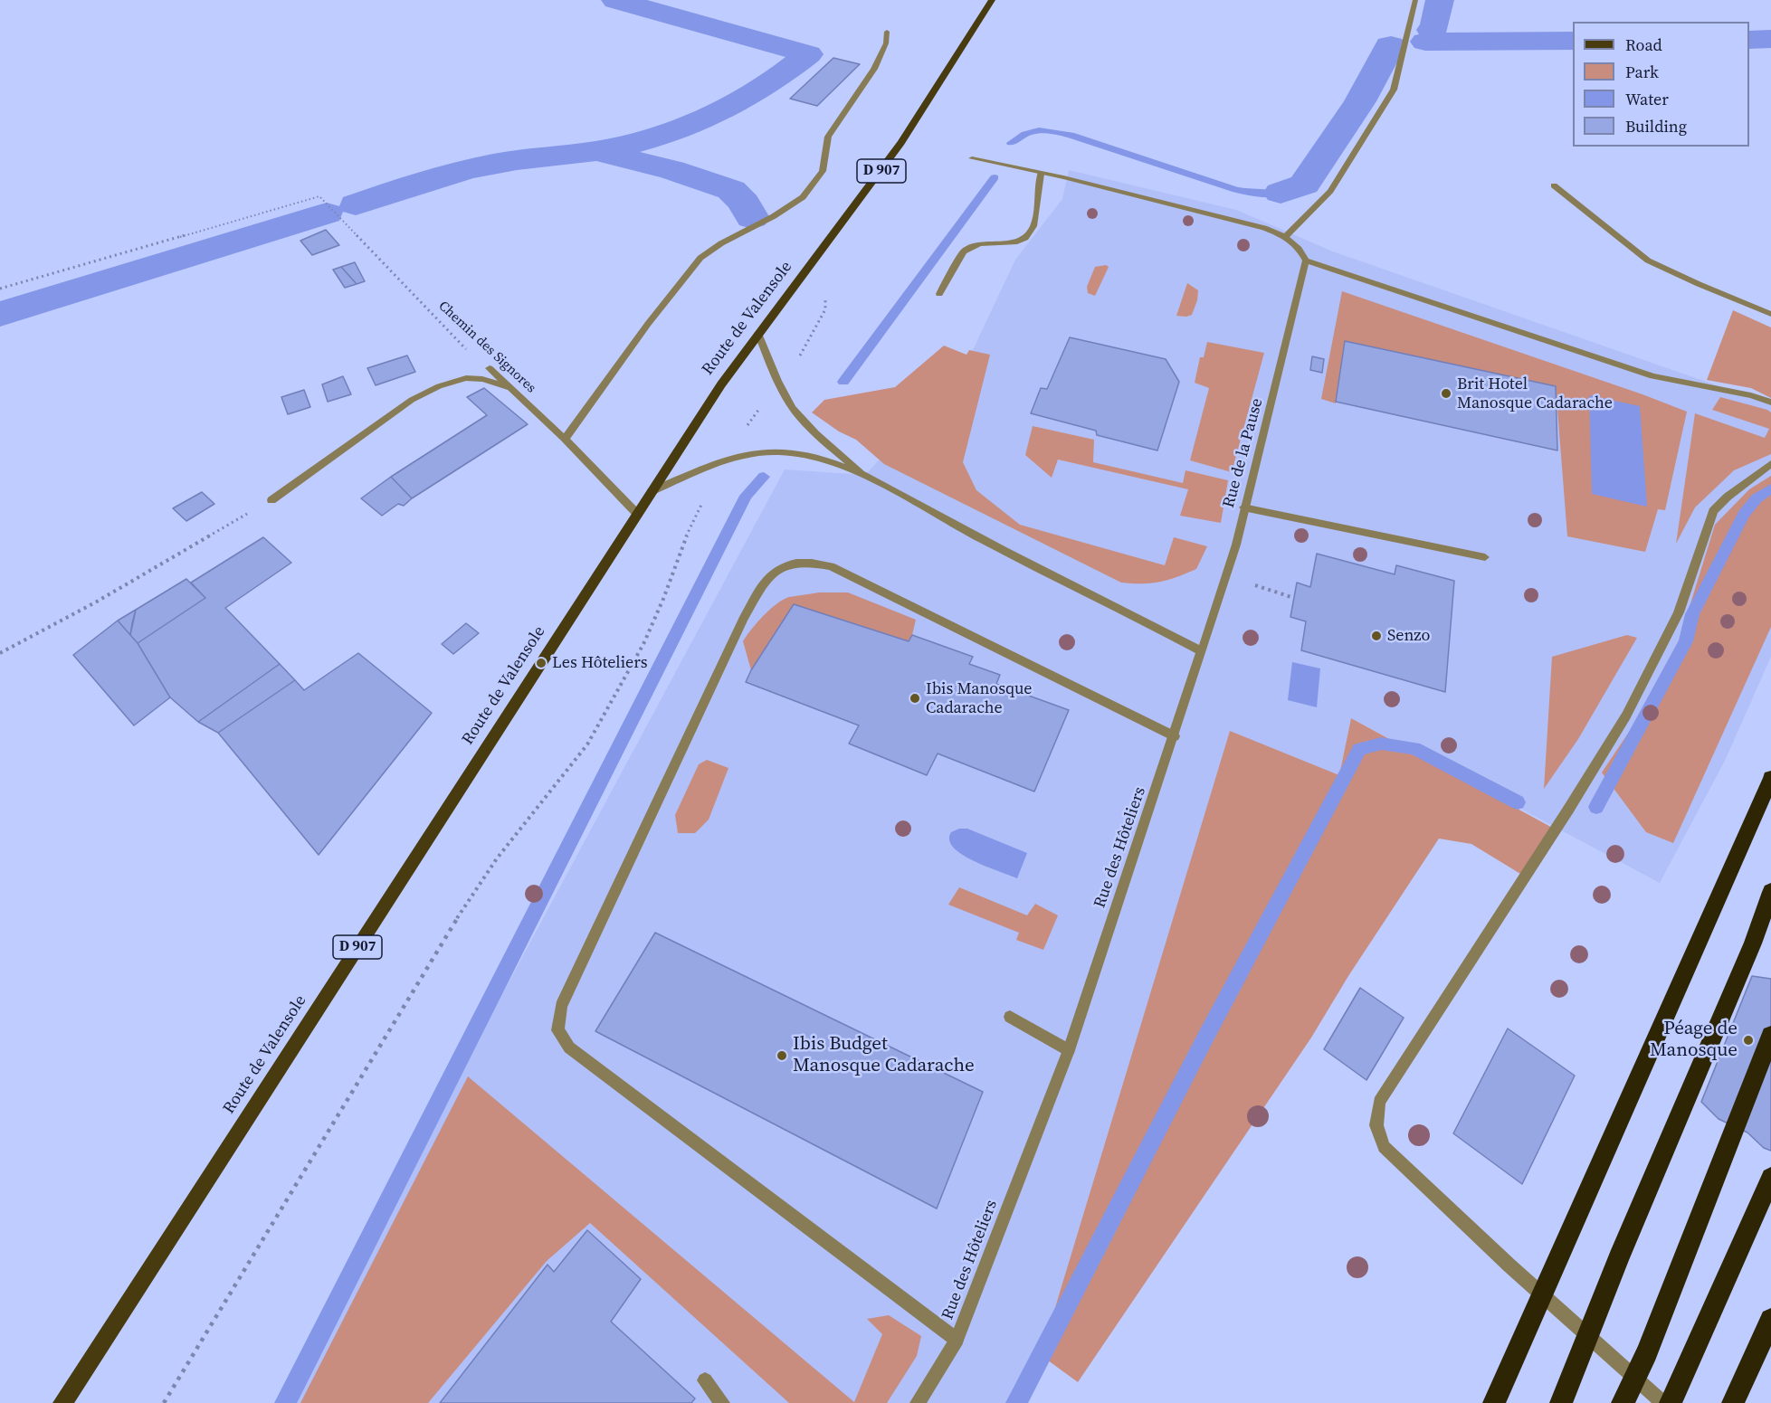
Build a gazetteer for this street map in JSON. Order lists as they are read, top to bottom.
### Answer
{
  "streets": {
    "main road": ["D 907", "Route de Valensole"],
    "street": ["Chemin des Signores", "Rue de la Pause", "Rue des Hôteliers"]
  },
  "crossings": [
    ["Route de Valensole", "Chemin des Signores"],
    ["Rue de la Pause", "Rue des Hôteliers"]
  ],
  "places": [
    "Brit Hotel Manosque Cadarache",
    "Senzo",
    "Les Hôteliers",
    "Ibis Manosque Cadarache",
    "Péage de Manosque",
    "Ibis Budget Manosque Cadarache"
  ],
  "legend": [
    "Road",
    "Park",
    "Water",
    "Building"
  ]
}
